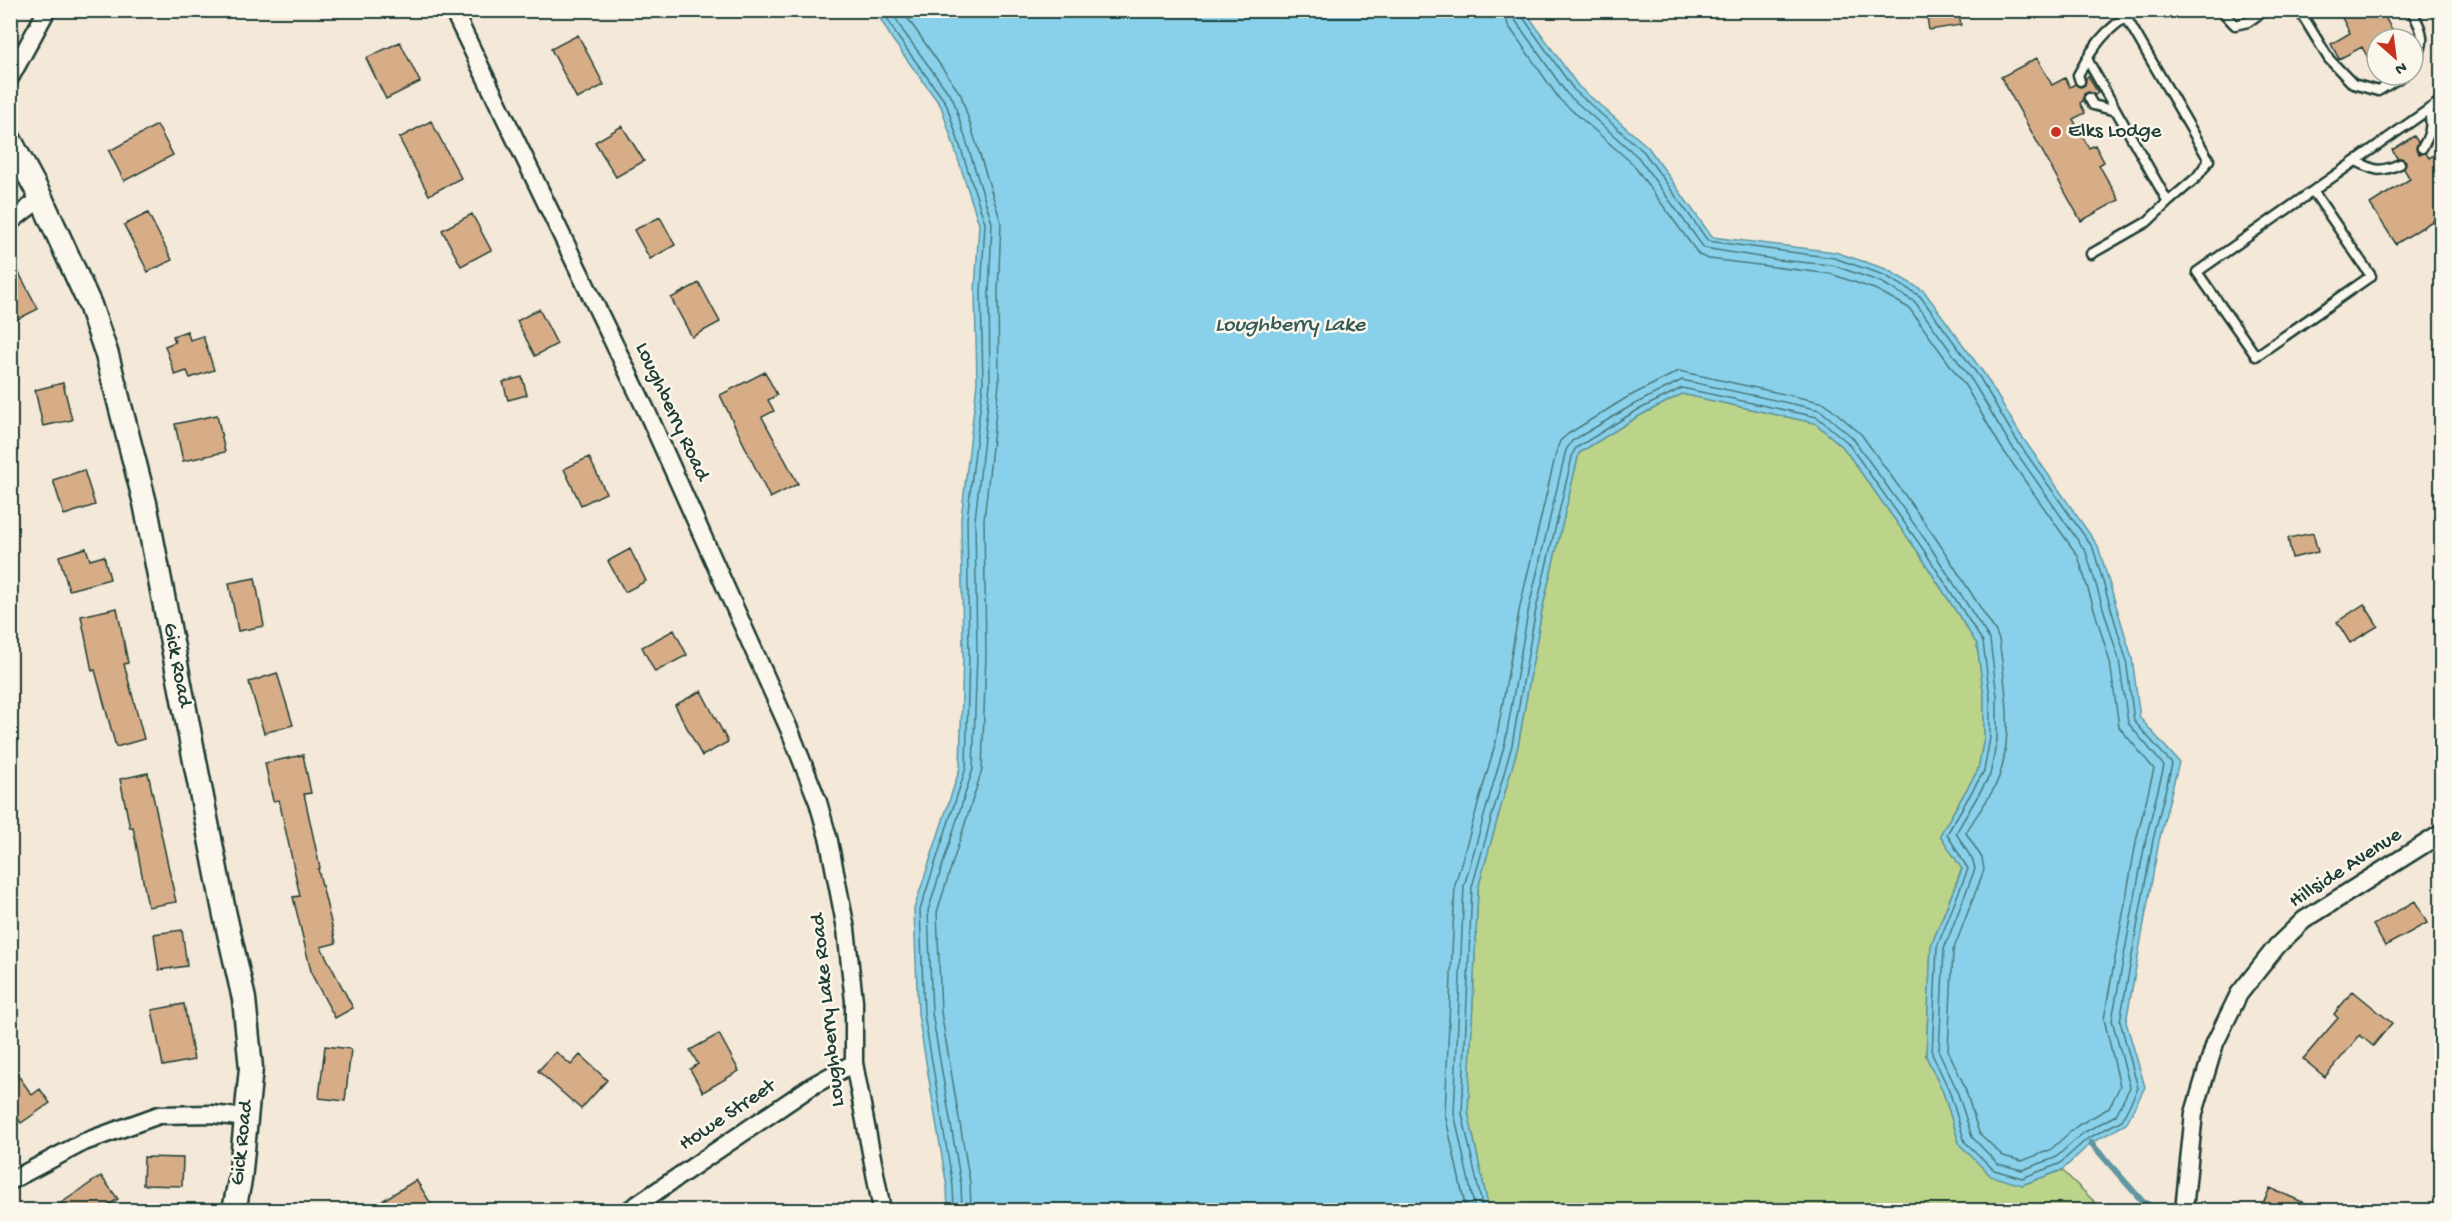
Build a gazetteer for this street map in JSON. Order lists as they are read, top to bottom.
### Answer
{
  "streets": {
    "street": [
      "Loughberry Road",
      "Gick Road",
      "Hillside Avenue",
      "Loughberry Lake Road",
      "Howe Street"
    ]
  },
  "crossings": [
    ["Loughberry Road", "Loughberry Lake Road"],
    ["Loughberry Lake Road", "Howe Street"]
  ],
  "water": ["Loughberry Lake"],
  "places": ["Elks Lodge"],
  "north": "bottom right"
}
